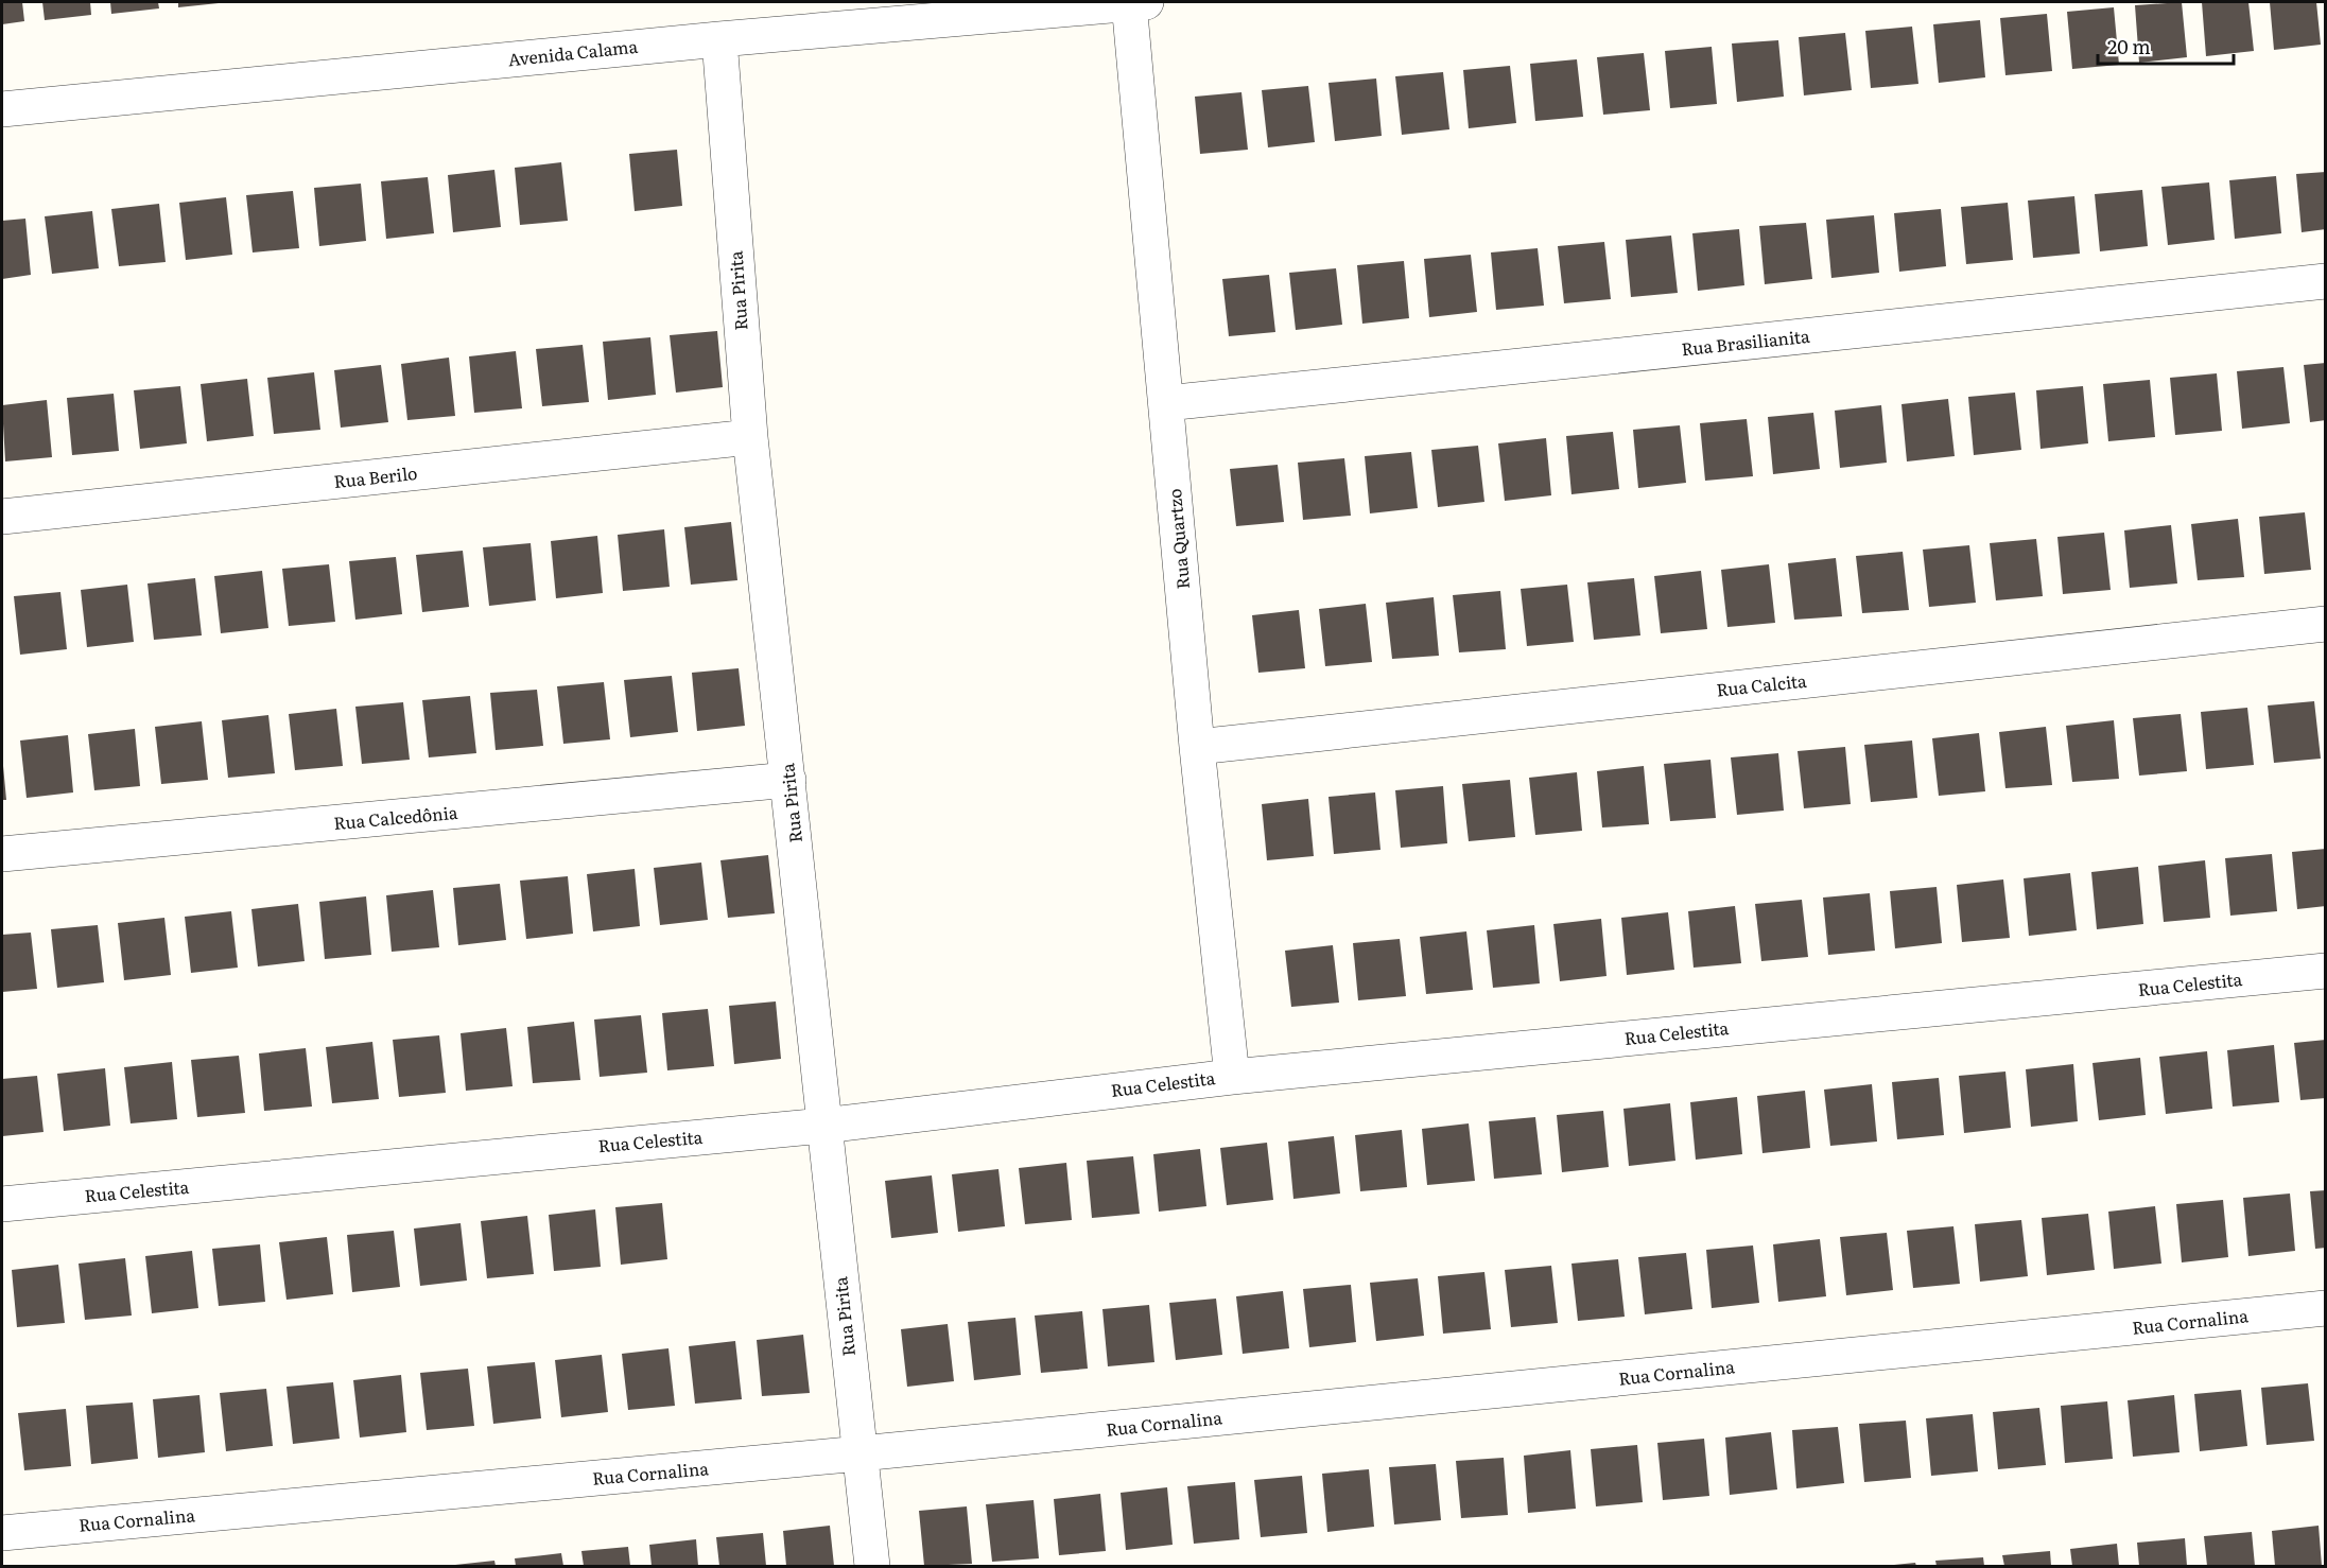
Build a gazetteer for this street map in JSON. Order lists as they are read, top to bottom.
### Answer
{
  "streets": {
    "street": [
      "Avenida Calama",
      "Rua Pirita",
      "Rua Brasilianita",
      "Rua Berilo",
      "Rua Quartzo",
      "Rua Calcita",
      "Rua Calcedônia",
      "Rua Celestita",
      "Rua Cornalina"
    ]
  },
  "crossings": [
    ["Avenida Calama", "Rua Pirita"],
    ["Avenida Calama", "Rua Quartzo"],
    ["Rua Pirita", "Rua Berilo"],
    ["Rua Pirita", "Rua Calcedônia"],
    ["Rua Pirita", "Rua Celestita"],
    ["Rua Pirita", "Rua Cornalina"],
    ["Rua Brasilianita", "Rua Quartzo"],
    ["Rua Quartzo", "Rua Calcita"],
    ["Rua Quartzo", "Rua Celestita"]
  ],
  "scale_bar": "20 m"
}
